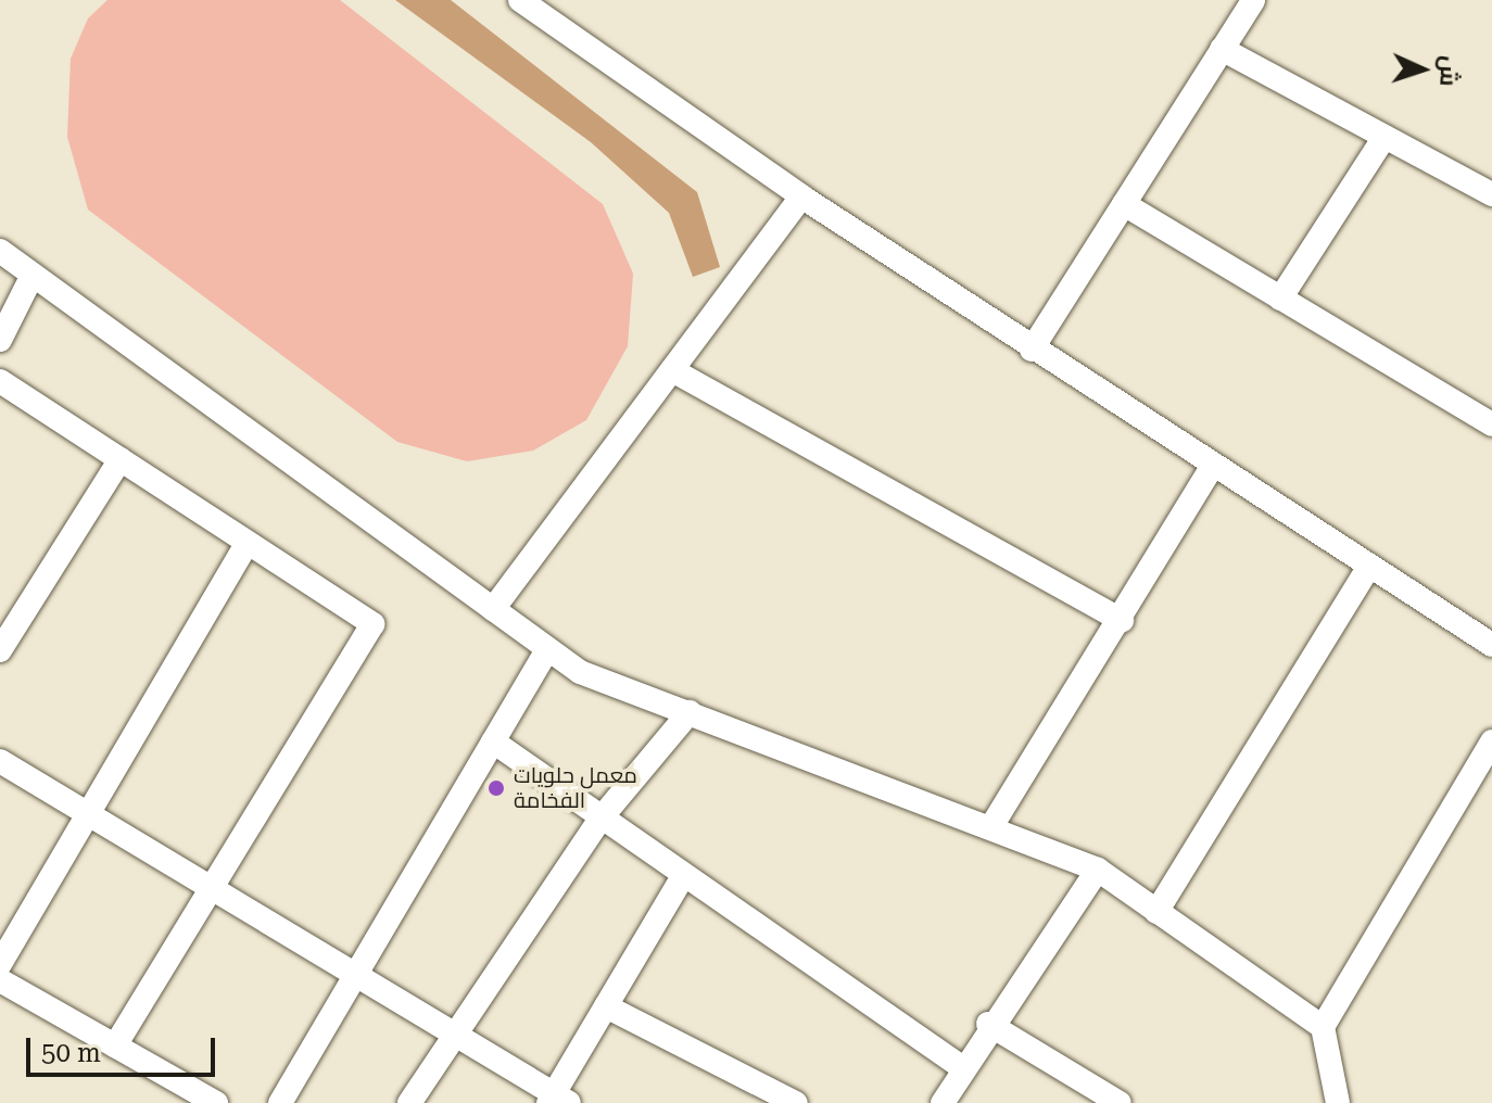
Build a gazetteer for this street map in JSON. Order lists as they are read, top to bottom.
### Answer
{
  "places": ["معمل حلويات الفخامة"],
  "scale_bar": "50 m",
  "north": "right"
}
